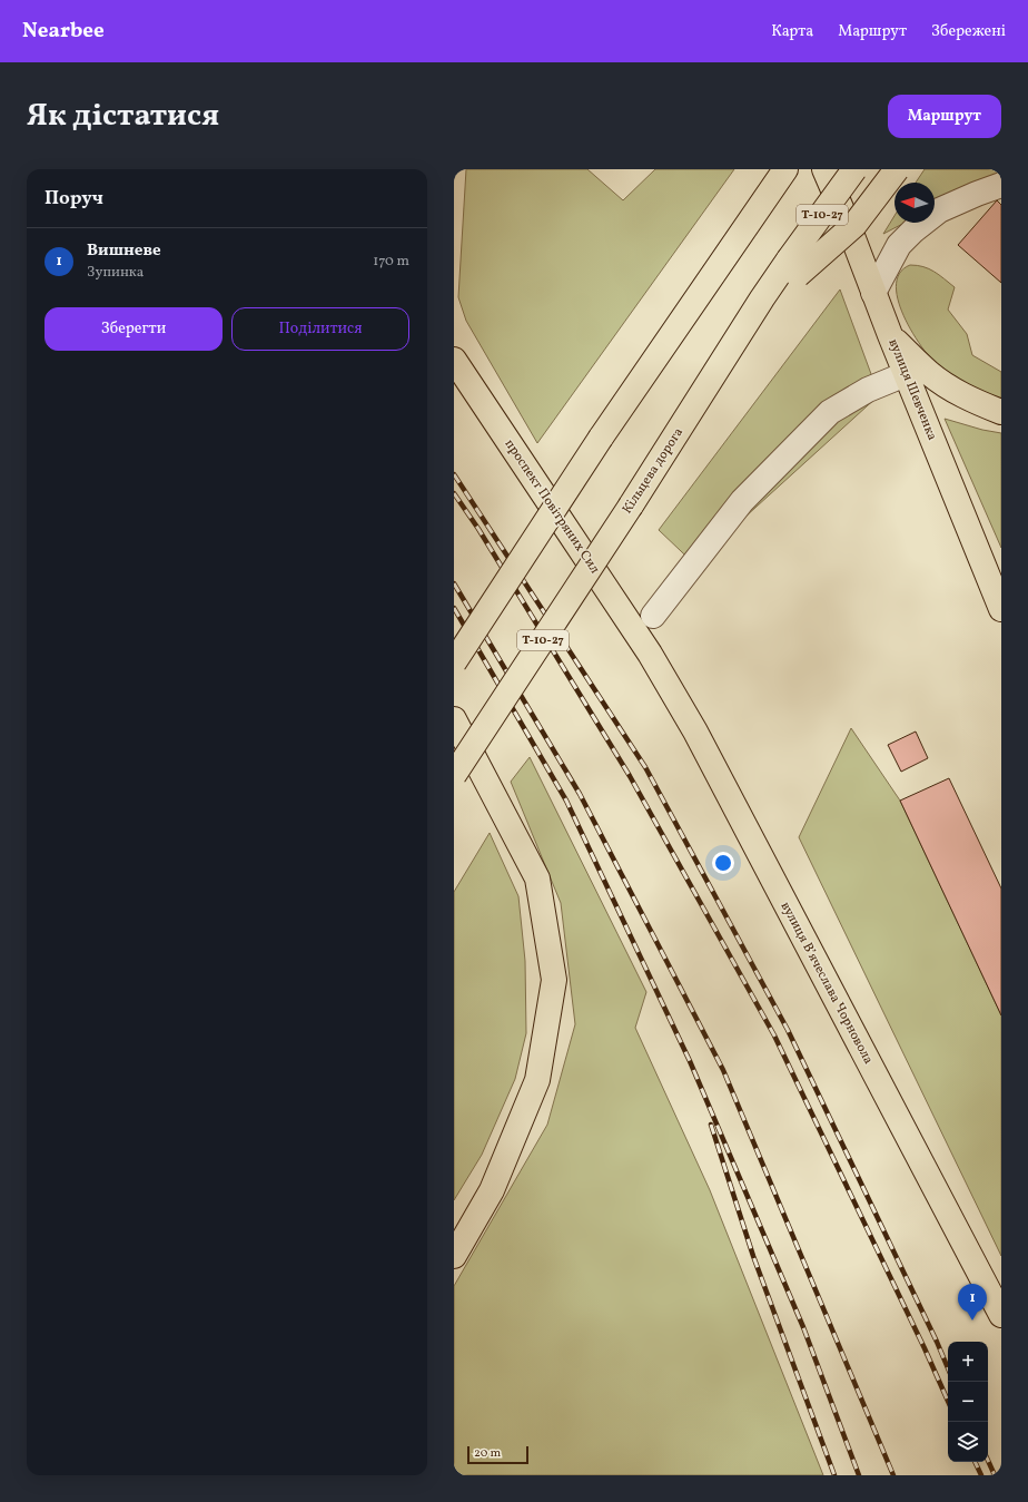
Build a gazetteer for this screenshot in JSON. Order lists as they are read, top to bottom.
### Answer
{
  "streets": {
    "main road": [
      "Т-10-27",
      "вулиця Шевченка",
      "Кільцева дорога",
      "проспект Повітряних Сил",
      "вулиця Вʼячеслава Чорновола"
    ]
  },
  "crossings": [
    ["проспект Повітряних Сил", "вулиця Вʼячеслава Чорновола"]
  ],
  "scale_bar": "20 m",
  "north": "left",
  "page": {
    "header": "Nearbee",
    "nav": ["Карта", "Маршрут", "Збережені"],
    "title": "Як дістатися",
    "buttons": [
      "Маршрут",
      ["Зберегти", "Поділитися"]
    ],
    "heading": "Поруч",
    "list": [
      {
        "mark": "1",
        "name": "Вишневе",
        "note": "Зупинка",
        "value": "170 m"
      }
    ],
    "pins": "1",
    "map_buttons": ["+", "−"],
    "scale": "20 m"
  }
}
